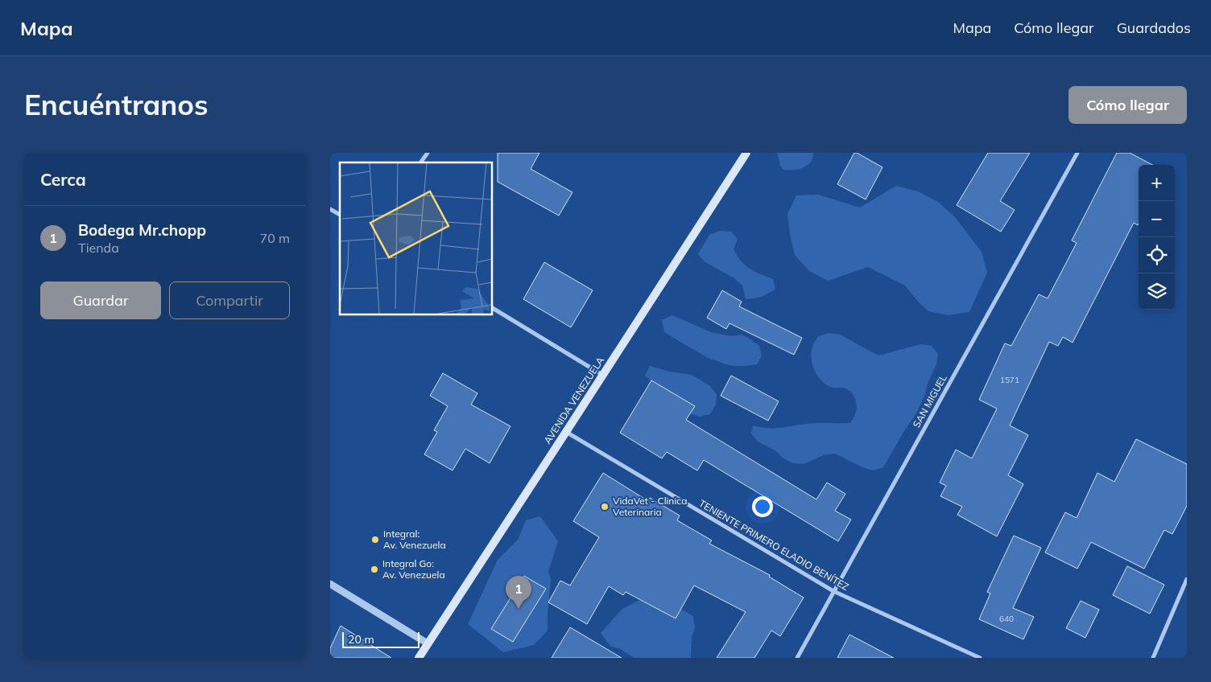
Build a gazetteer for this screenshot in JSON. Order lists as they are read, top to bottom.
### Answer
{
  "streets": {
    "main road": ["AVENIDA VENEZUELA"],
    "street": ["SAN MIGUEL", "TENIENTE PRIMERO ELADIO BENÍTEZ"]
  },
  "crossings": [
    ["AVENIDA VENEZUELA", "TENIENTE PRIMERO ELADIO BENÍTEZ"],
    ["SAN MIGUEL", "TENIENTE PRIMERO ELADIO BENÍTEZ"]
  ],
  "places": ["VidaVet - Clinica Veterinaria", "Integral: Av. Venezuela", "Integral Go: Av. Venezuela"],
  "house_numbers": ["1571", "640"],
  "scale_bar": "20 m",
  "page": {
    "header": "Mapa",
    "nav": ["Mapa", "Cómo llegar", "Guardados"],
    "buttons": [
      "Cómo llegar",
      ["Guardar", "Compartir"]
    ],
    "title": "Encuéntranos",
    "heading": "Cerca",
    "map_buttons": ["+", "−"],
    "list": [
      {
        "mark": "1",
        "name": "Bodega Mr.chopp",
        "note": "Tienda",
        "value": "70 m"
      }
    ],
    "pins": "1",
    "scale": "20 m"
  }
}
